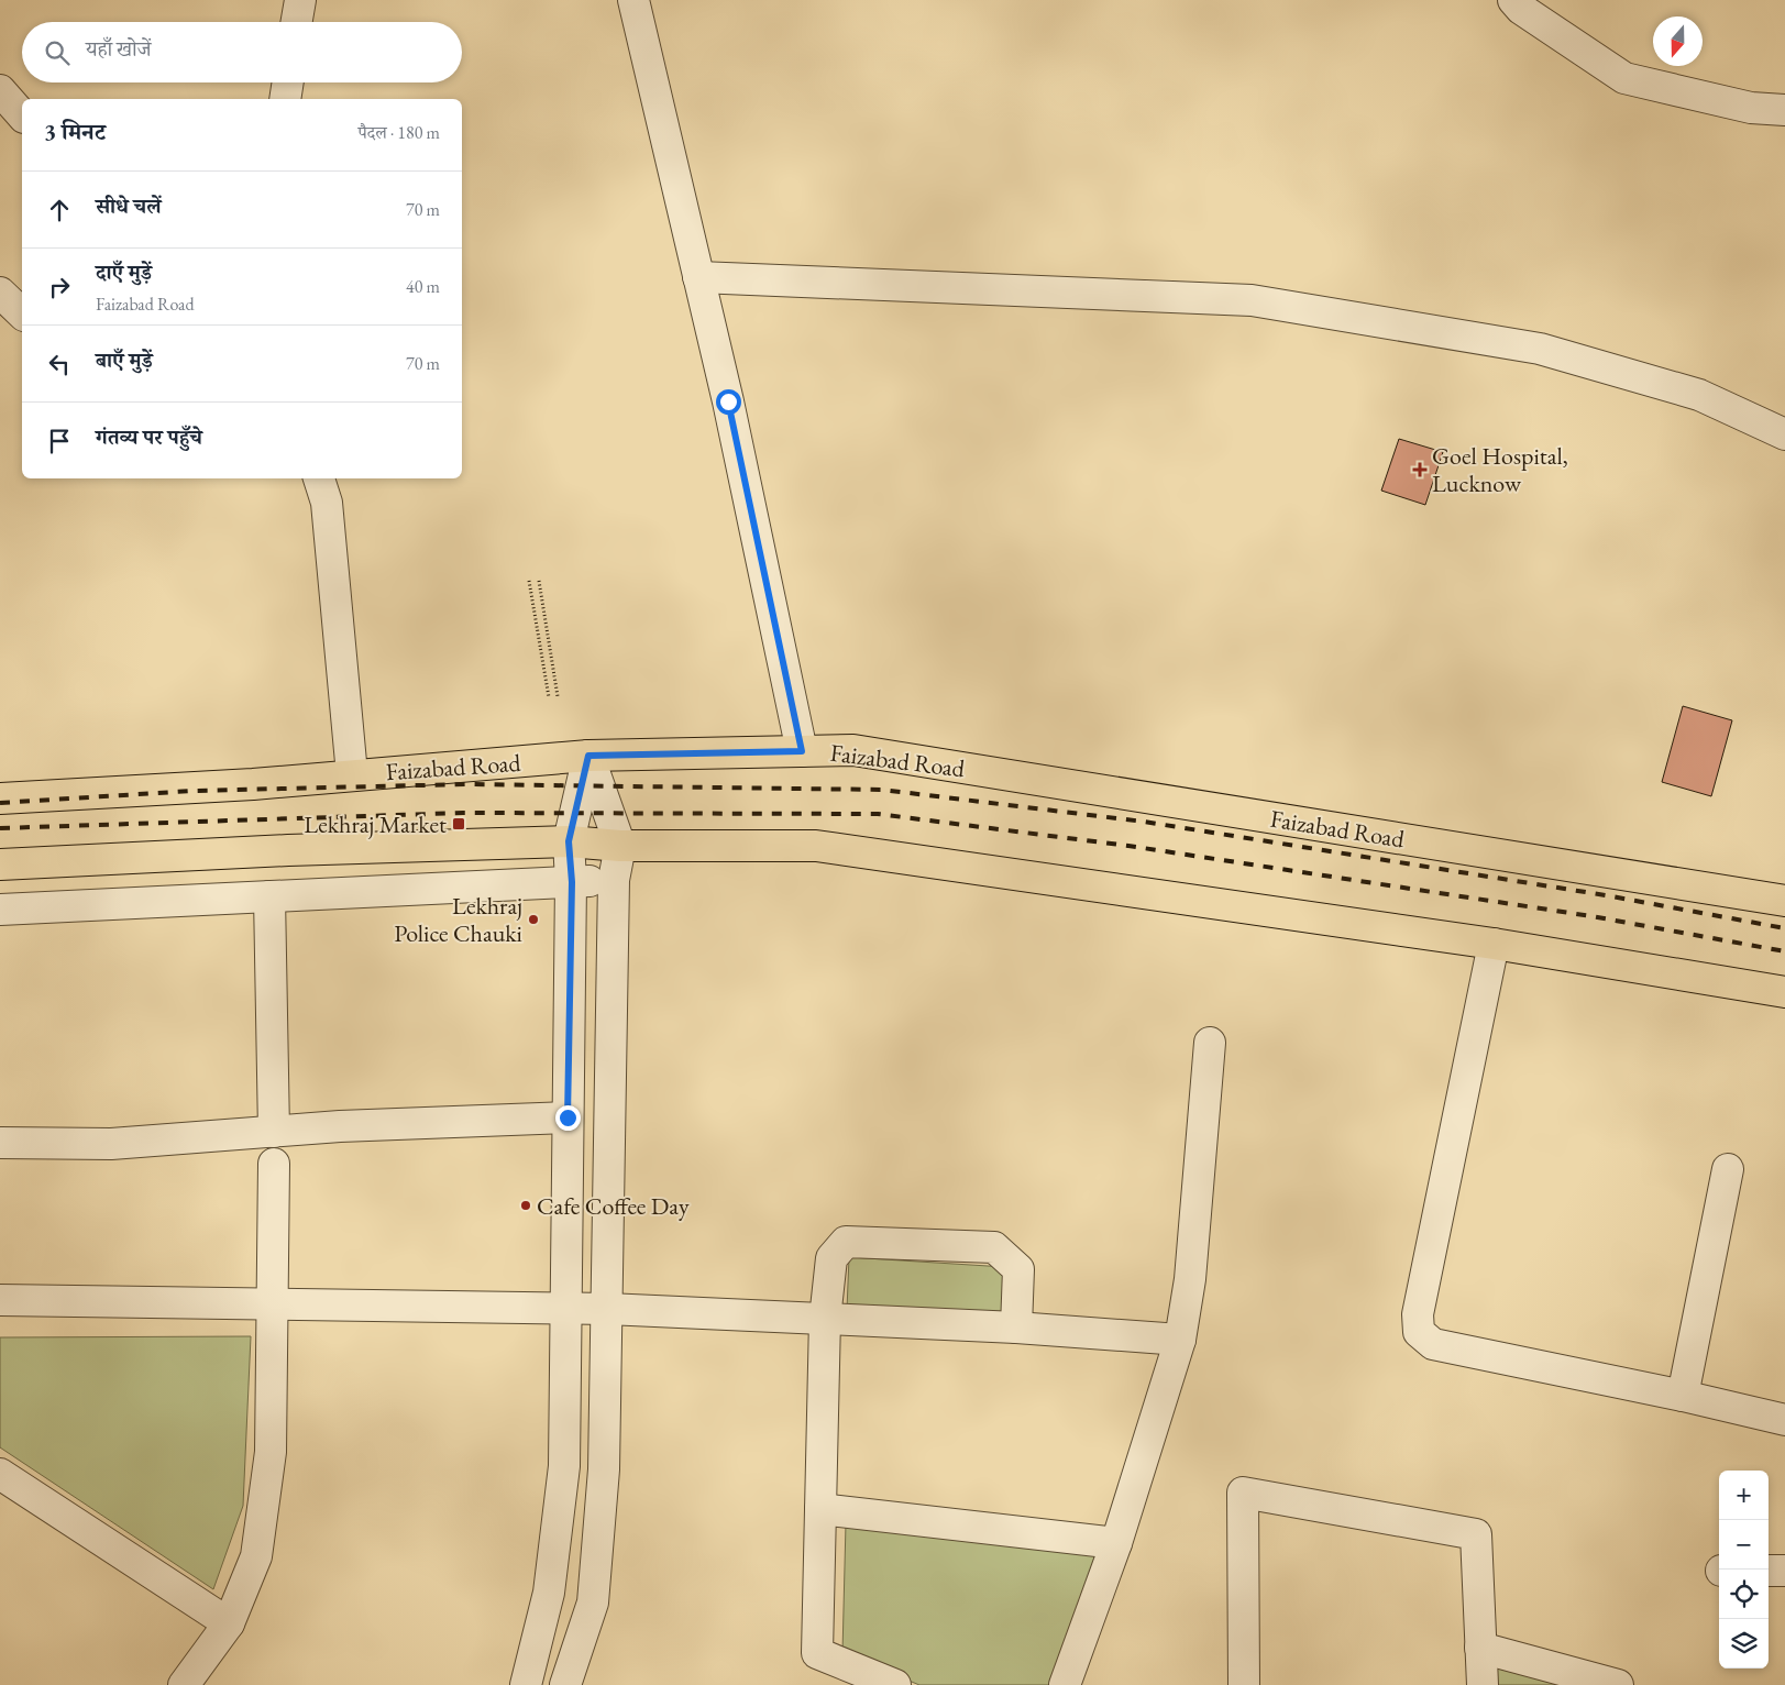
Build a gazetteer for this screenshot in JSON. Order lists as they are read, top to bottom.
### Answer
{
  "streets": {
    "main road": ["Faizabad Road"]
  },
  "places": {
    "health": ["Goel Hospital, Lucknow"],
    "transit": ["Lekhraj Market"],
    "other": ["Lekhraj Police Chauki", "Cafe Coffee Day"]
  },
  "north": "bottom",
  "page": {
    "search": "यहाँ खोजें",
    "heading": ["3 मिनट", "पैदल · 180 m"],
    "list": [
      ["सीधे चलें", "70 m"],
      ["दाएँ मुड़ें", "Faizabad Road", "40 m"],
      ["बाएँ मुड़ें", "70 m"],
      "गंतव्य पर पहुँचे"
    ],
    "map_buttons": ["+", "−"]
  }
}
